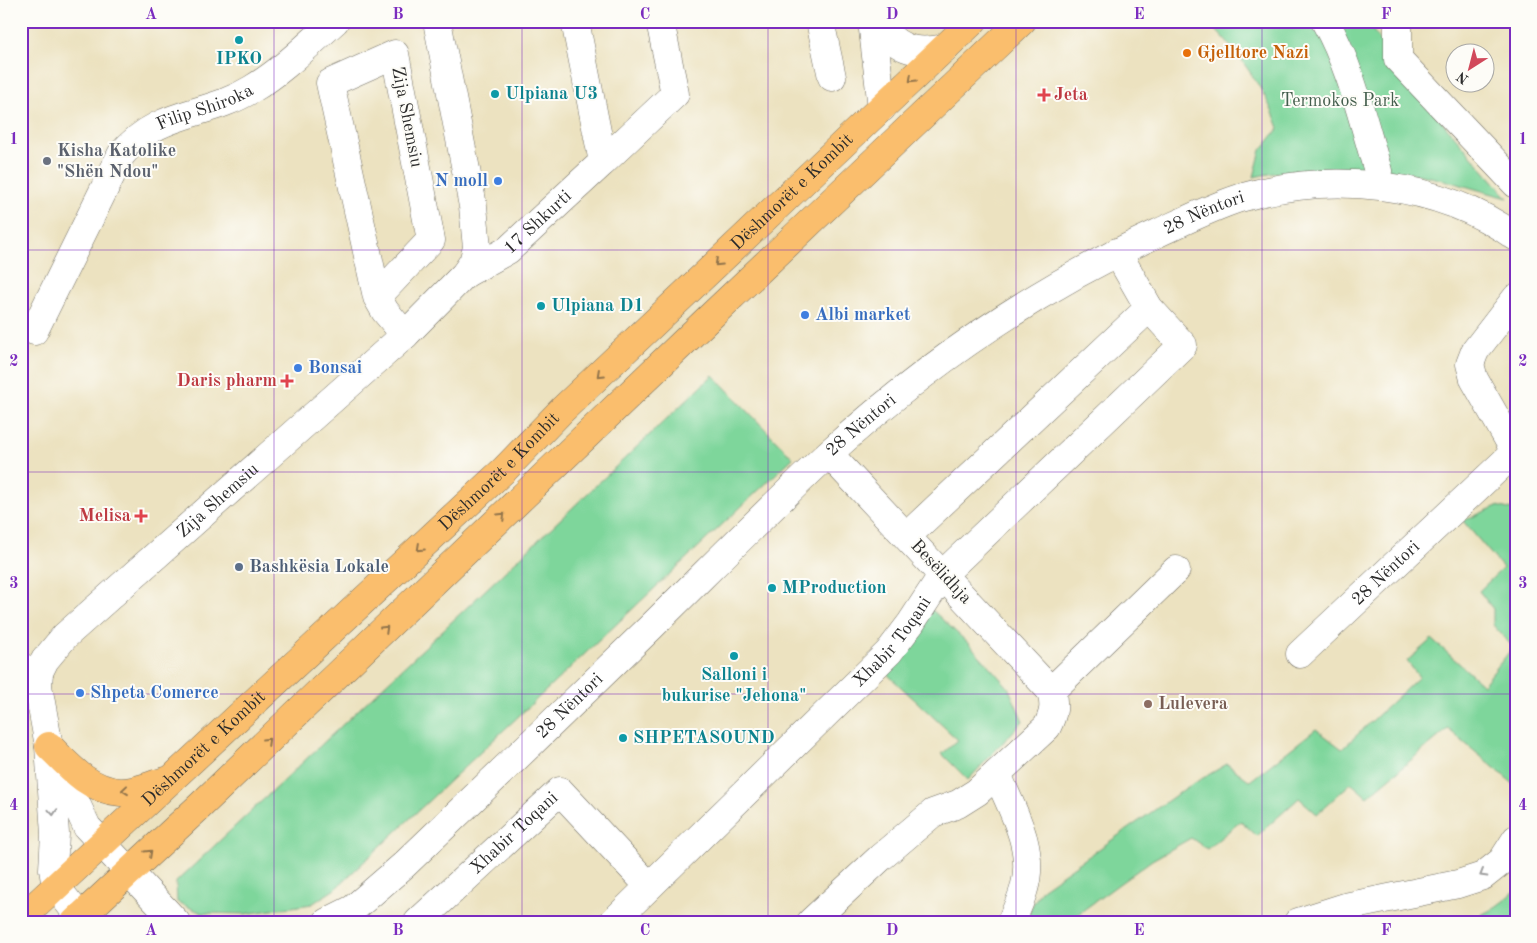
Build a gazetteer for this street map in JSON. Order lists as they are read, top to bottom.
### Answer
{
  "streets": {
    "main road": ["Dëshmorët e Kombit"],
    "street": [
      "Filip Shiroka",
      "Zija Shemsiu",
      "28 Nëntori",
      "17 Shkurti",
      "Besëlidhja",
      "Xhabir Toqani"
    ]
  },
  "crossings": [
    ["Zija Shemsiu", "17 Shkurti"],
    ["28 Nëntori", "Besëlidhja"],
    ["28 Nëntori", "Xhabir Toqani"],
    ["Besëlidhja", "Xhabir Toqani"]
  ],
  "parks": ["Termokos Park"],
  "places": {
    "other": [
      "IPKO",
      "Gjelltore Nazi",
      "Ulpiana U3",
      "Kisha Katolike \"Shën Ndou\"",
      "N moll",
      "Ulpiana D1",
      "Albi market",
      "Bonsai",
      "Bashkësia Lokale",
      "MProduction",
      "Salloni i bukurise \"Jehona\"",
      "Shpeta Comerce",
      "Lulevera",
      "SHPETASOUND"
    ],
    "health": ["Jeta", "Daris pharm", "Melisa"]
  },
  "north": "bottom left",
  "grid": {
    "columns": [
      "A",
      "B",
      "C",
      "D",
      "E",
      "F"
    ],
    "rows": [
      "1",
      "2",
      "3",
      "4"
    ]
  }
}
